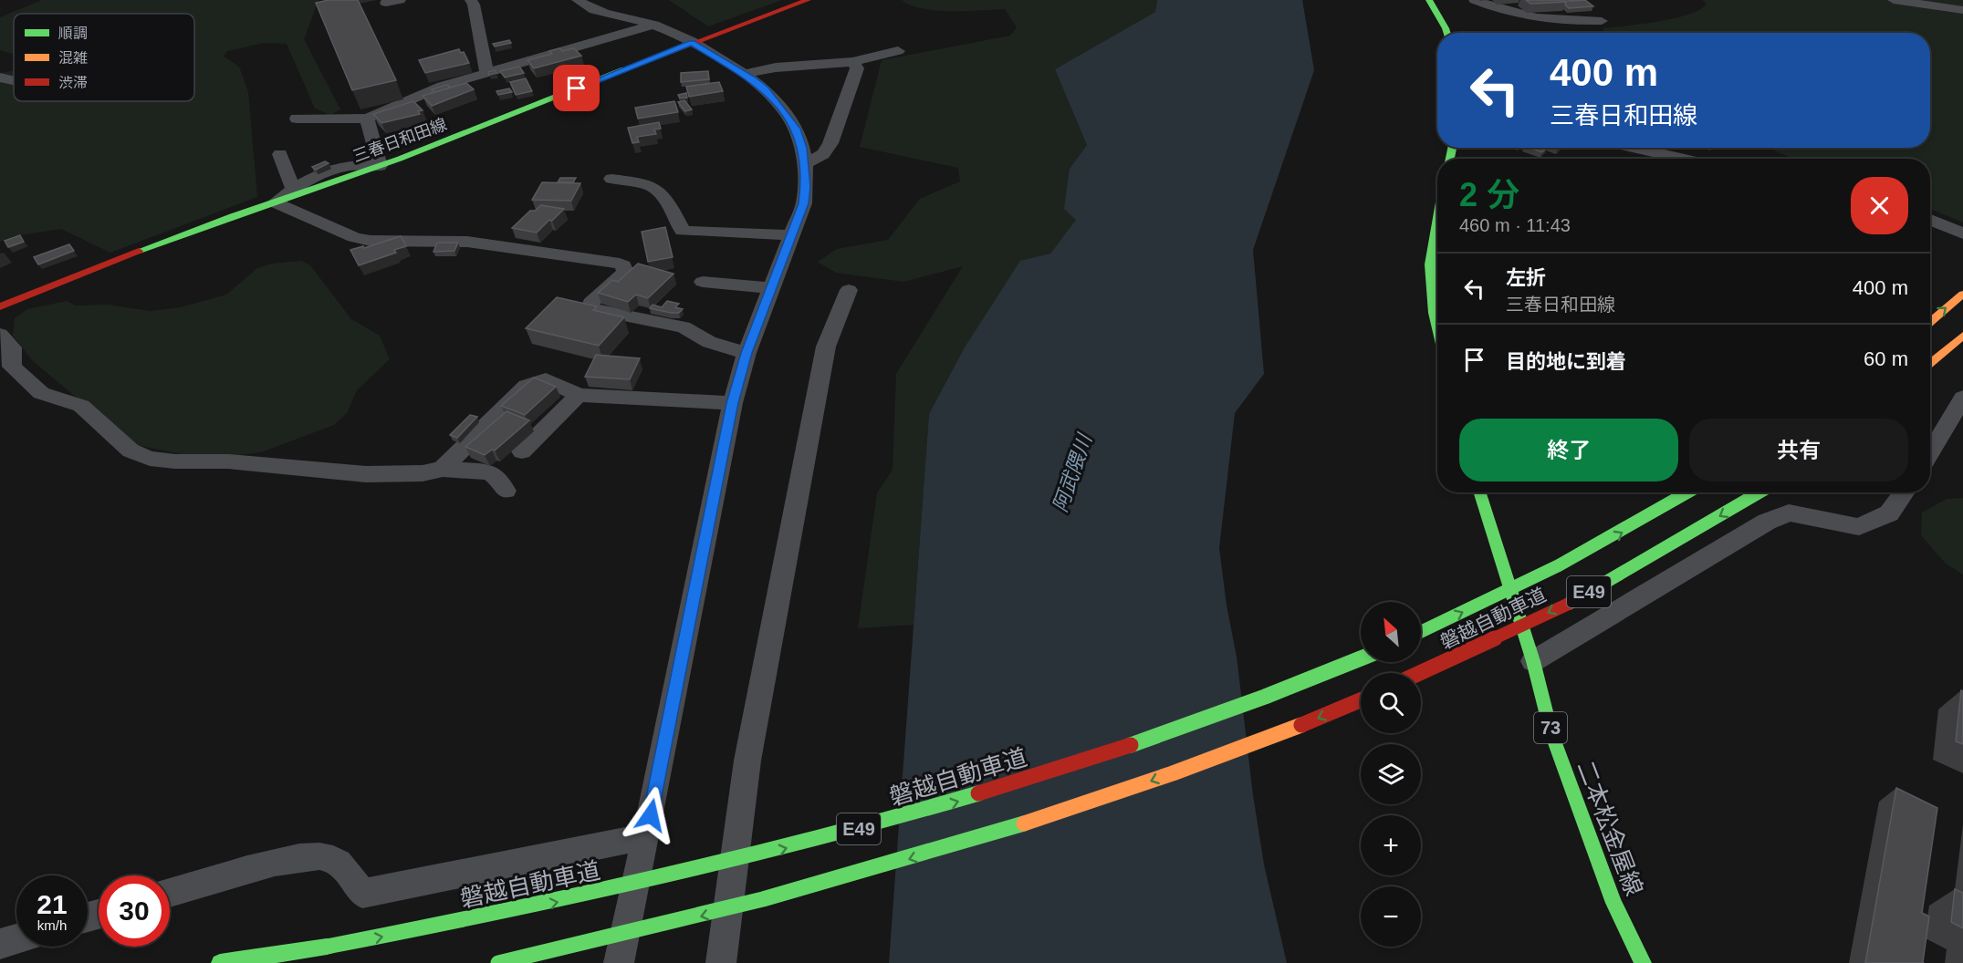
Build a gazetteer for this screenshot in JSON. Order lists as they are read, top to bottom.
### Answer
{
  "streets": {
    "main road": [
      "三春日和田線",
      "E49",
      "磐越自動車道",
      "73",
      "二本松金屋線"
    ]
  },
  "water": ["阿武隈川"],
  "legend": ["順調", "混雑", "渋滞"],
  "north": "top left",
  "page": {
    "turn": ["400 m", "三春日和田線"],
    "heading": ["2 分", "460 m · 11:43"],
    "list": [
      {
        "name": "左折",
        "note": "三春日和田線",
        "value": "400 m"
      },
      {
        "name": "目的地に到着",
        "value": "60 m"
      }
    ],
    "buttons": ["終了", "共有"],
    "map_buttons": ["+", "−"],
    "speed": "21 km/h",
    "limit": "30"
  }
}
